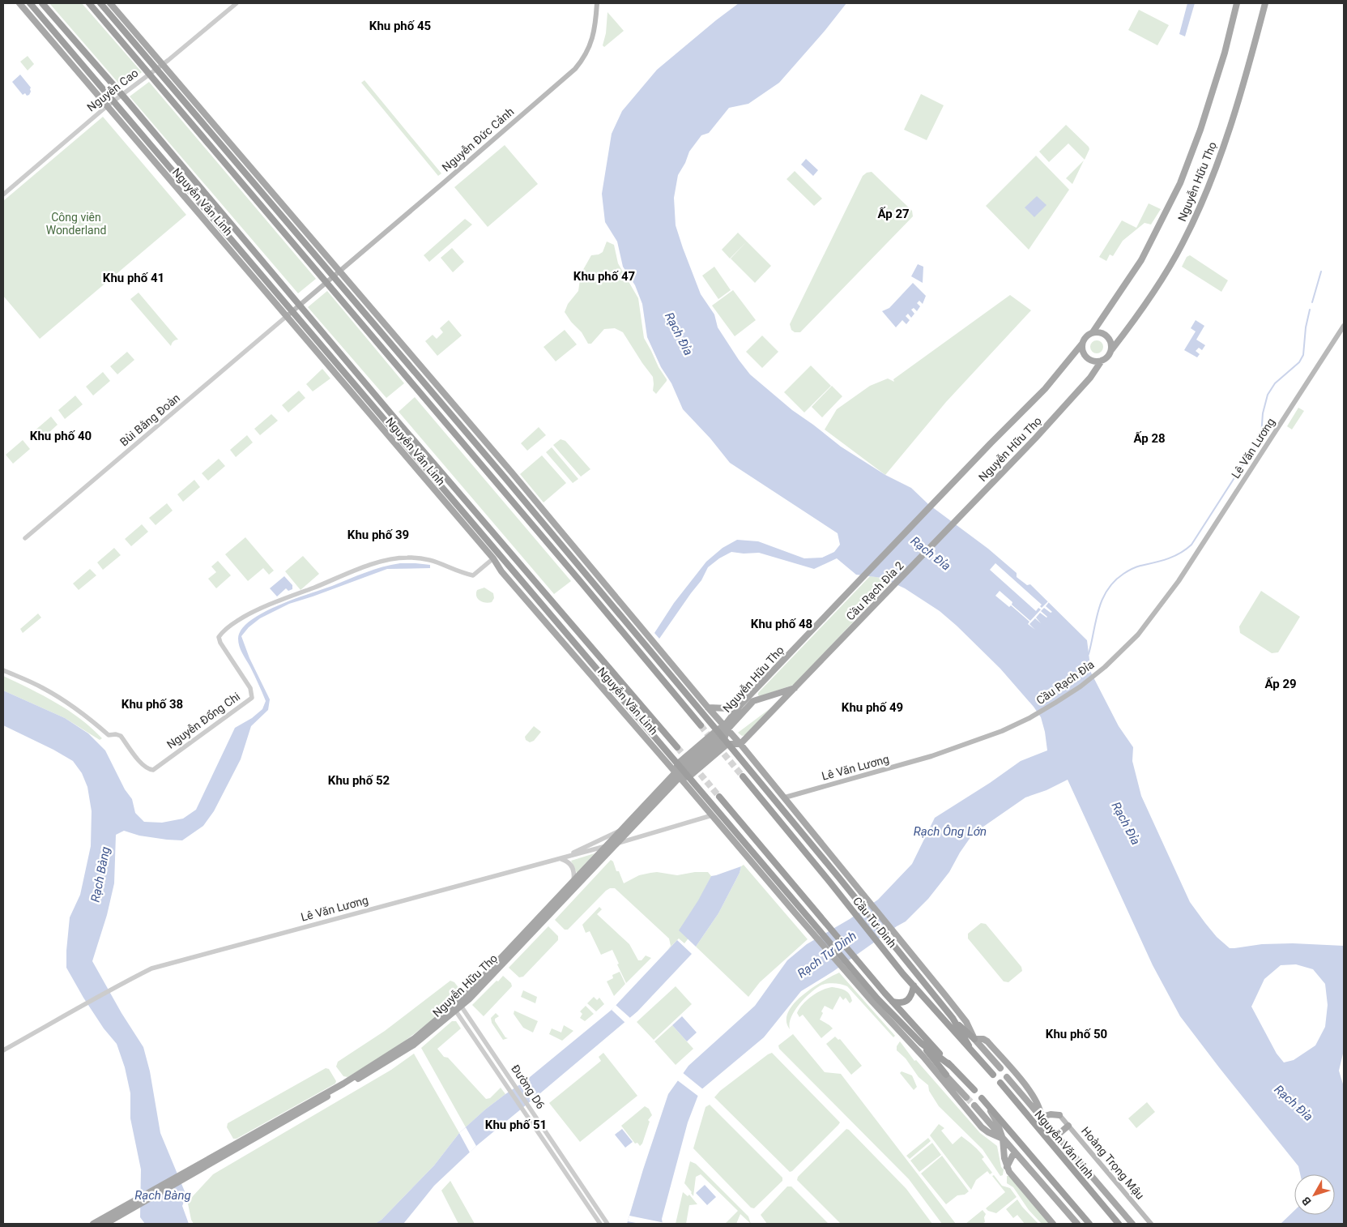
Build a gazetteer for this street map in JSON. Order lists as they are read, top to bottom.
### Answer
{
  "streets": {
    "highway": ["Nguyễn Văn Linh", "Cầu Tư Dinh"],
    "main road": [
      "Nguyễn Đức Cảnh",
      "Nguyễn Hữu Thọ",
      "Lê Văn Lương",
      "Cầu Rạch Đỉa 2",
      "Cầu Rạch Đỉa",
      "Hoàng Trọng Mậu"
    ],
    "street": [
      "Nguyễn Cao",
      "Bùi Bằng Đoàn",
      "Nguyễn Đổng Chi",
      "Đường D6"
    ]
  },
  "crossings": [
    ["Nguyễn Cao", "Nguyễn Văn Linh"],
    ["Nguyễn Đức Cảnh", "Nguyễn Văn Linh"],
    ["Nguyễn Đức Cảnh", "Bùi Bằng Đoàn"],
    ["Nguyễn Hữu Thọ", "Nguyễn Văn Linh"],
    ["Nguyễn Hữu Thọ", "Lê Văn Lương"],
    ["Nguyễn Hữu Thọ", "Cầu Rạch Đỉa 2"],
    ["Nguyễn Hữu Thọ", "Cầu Tư Dinh"],
    ["Nguyễn Hữu Thọ", "Đường D6"],
    ["Nguyễn Văn Linh", "Bùi Bằng Đoàn"],
    ["Nguyễn Văn Linh", "Nguyễn Đổng Chi"],
    ["Nguyễn Văn Linh", "Cầu Tư Dinh"],
    ["Lê Văn Lương", "Cầu Rạch Đỉa"],
    ["Lê Văn Lương", "Cầu Tư Dinh"]
  ],
  "districts": [
    "Khu phố 45",
    "Ấp 27",
    "Khu phố 47",
    "Khu phố 41",
    "Khu phố 40",
    "Ấp 28",
    "Khu phố 39",
    "Khu phố 48",
    "Ấp 29",
    "Khu phố 38",
    "Khu phố 49",
    "Khu phố 52",
    "Khu phố 50",
    "Khu phố 51"
  ],
  "water": [
    "Rạch Đỉa",
    "Rạch Ông Lớn",
    "Rạch Bàng",
    "Rạch Tư Dinh"
  ],
  "parks": ["Công viên Wonderland"],
  "north": "bottom left"
}
